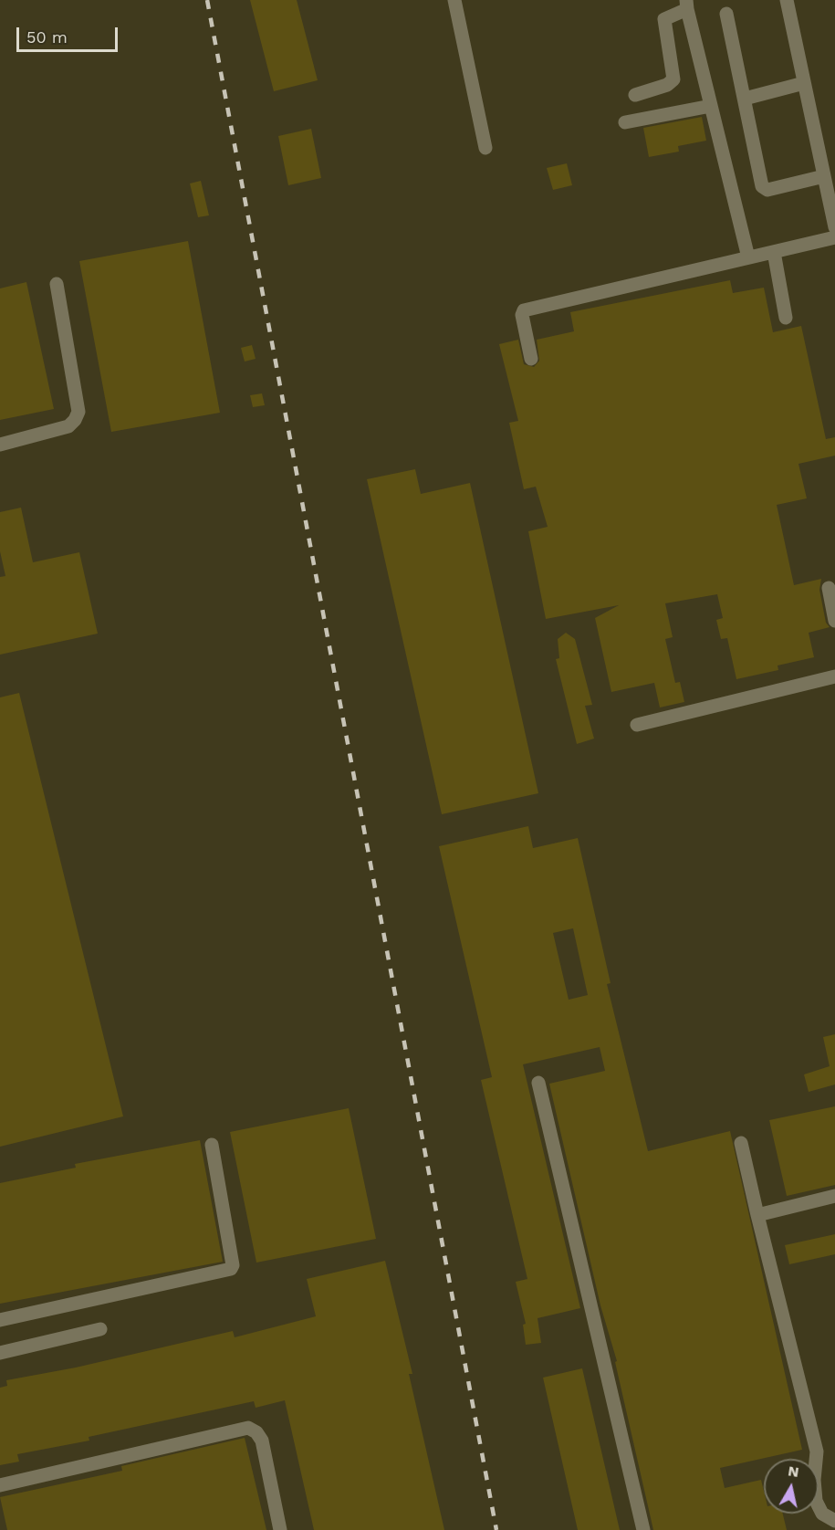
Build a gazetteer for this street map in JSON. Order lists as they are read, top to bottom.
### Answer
{
  "scale_bar": "50 m",
  "north": "top"
}
